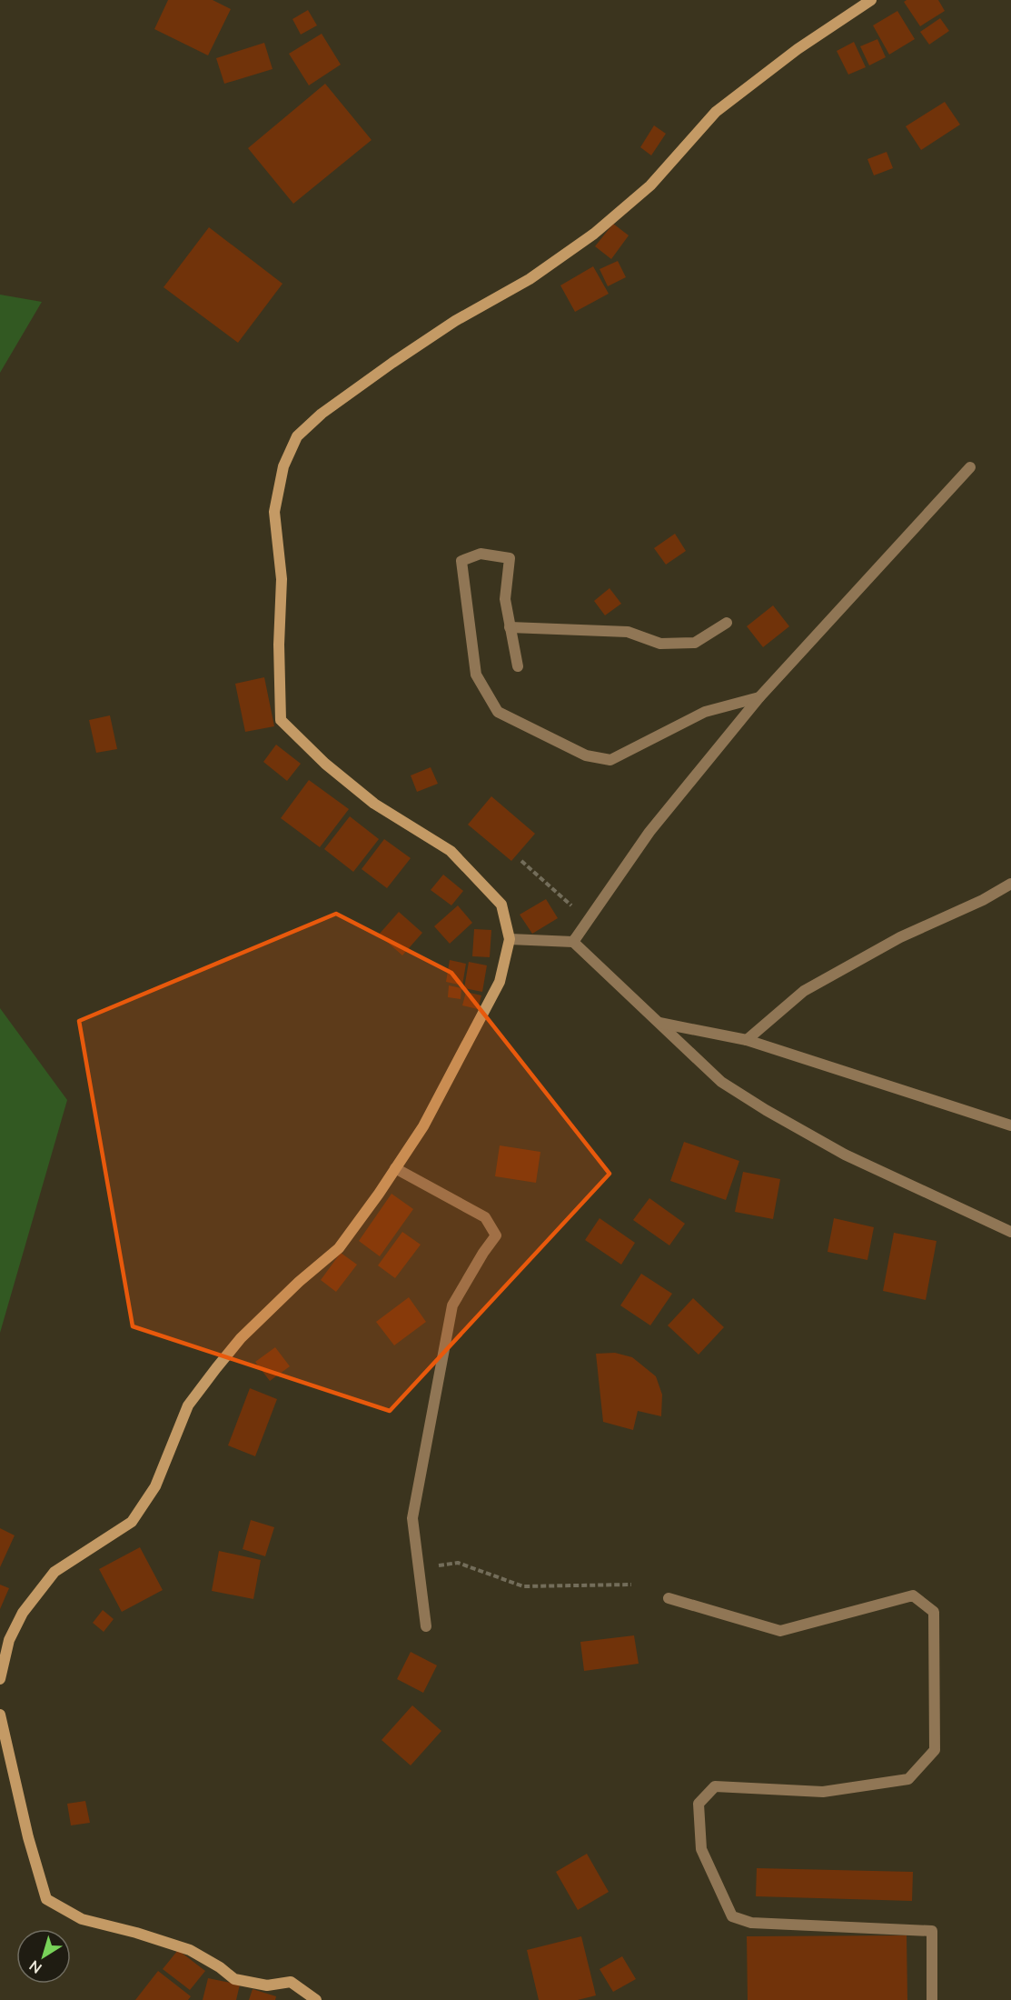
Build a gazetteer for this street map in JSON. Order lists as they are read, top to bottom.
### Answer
{
  "north": "bottom left"
}
